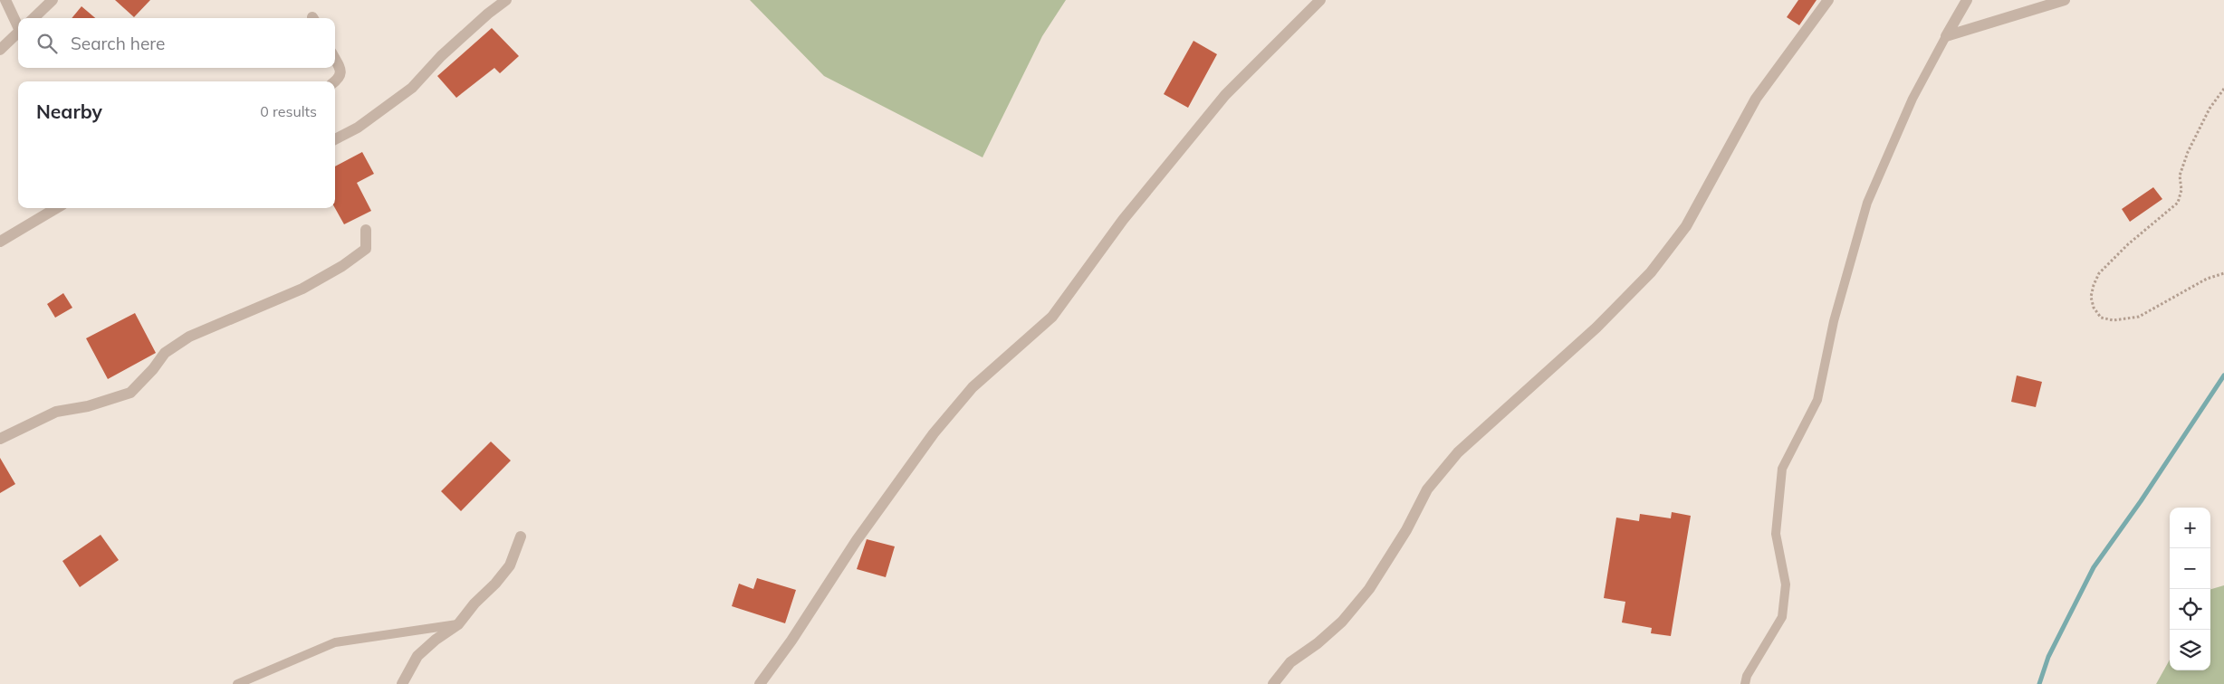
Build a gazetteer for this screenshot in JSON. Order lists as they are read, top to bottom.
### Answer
{
  "page": {
    "search": "Search here",
    "heading": ["Nearby", "0 results"],
    "map_buttons": ["+", "−"]
  }
}
